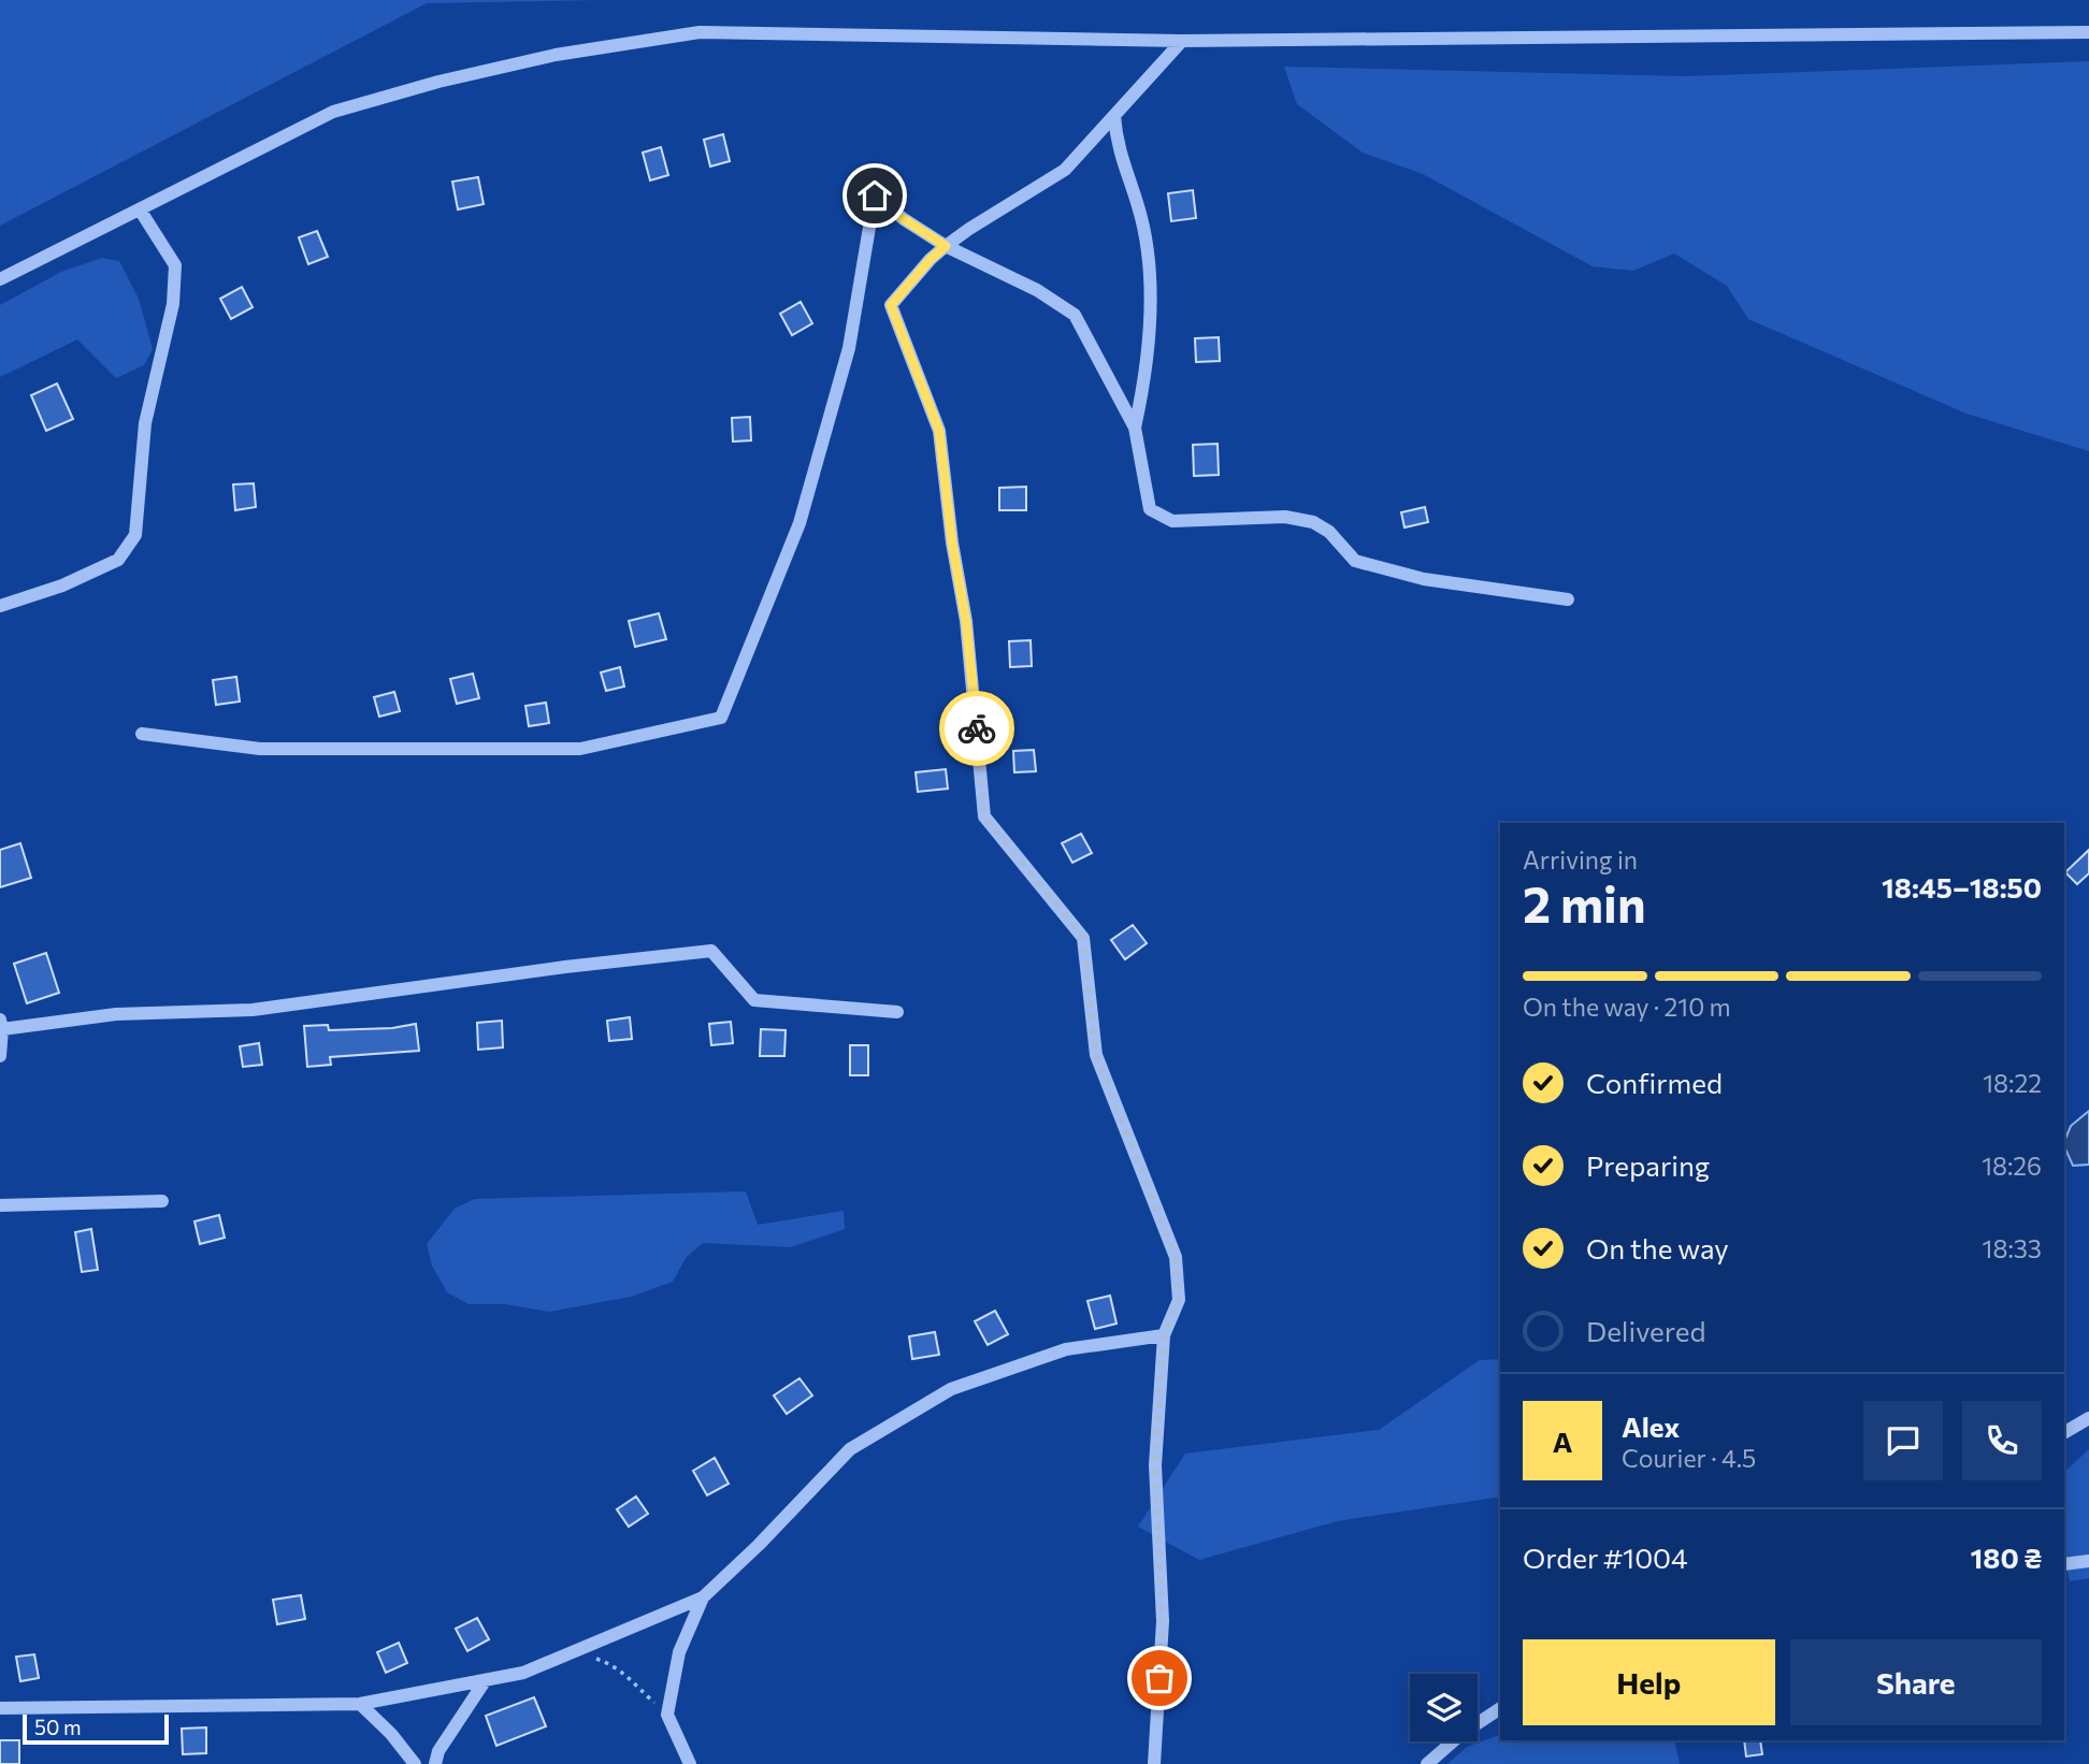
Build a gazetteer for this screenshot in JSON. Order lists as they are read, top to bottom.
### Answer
{
  "scale_bar": "50 m",
  "page": {
    "heading": ["2 min", "Arriving in", "18:45–18:50"],
    "panel": [
      "Alex",
      "Courier · 4.5",
      "Order #1004",
      "180 ₴"
    ],
    "bar": "On the way · 210 m",
    "list": [
      ["Confirmed", "18:22"],
      ["Preparing", "18:26"],
      ["On the way", "18:33"],
      "Delivered"
    ],
    "round": "A",
    "buttons": ["Help", "Share"],
    "scale": "50 m"
  }
}
